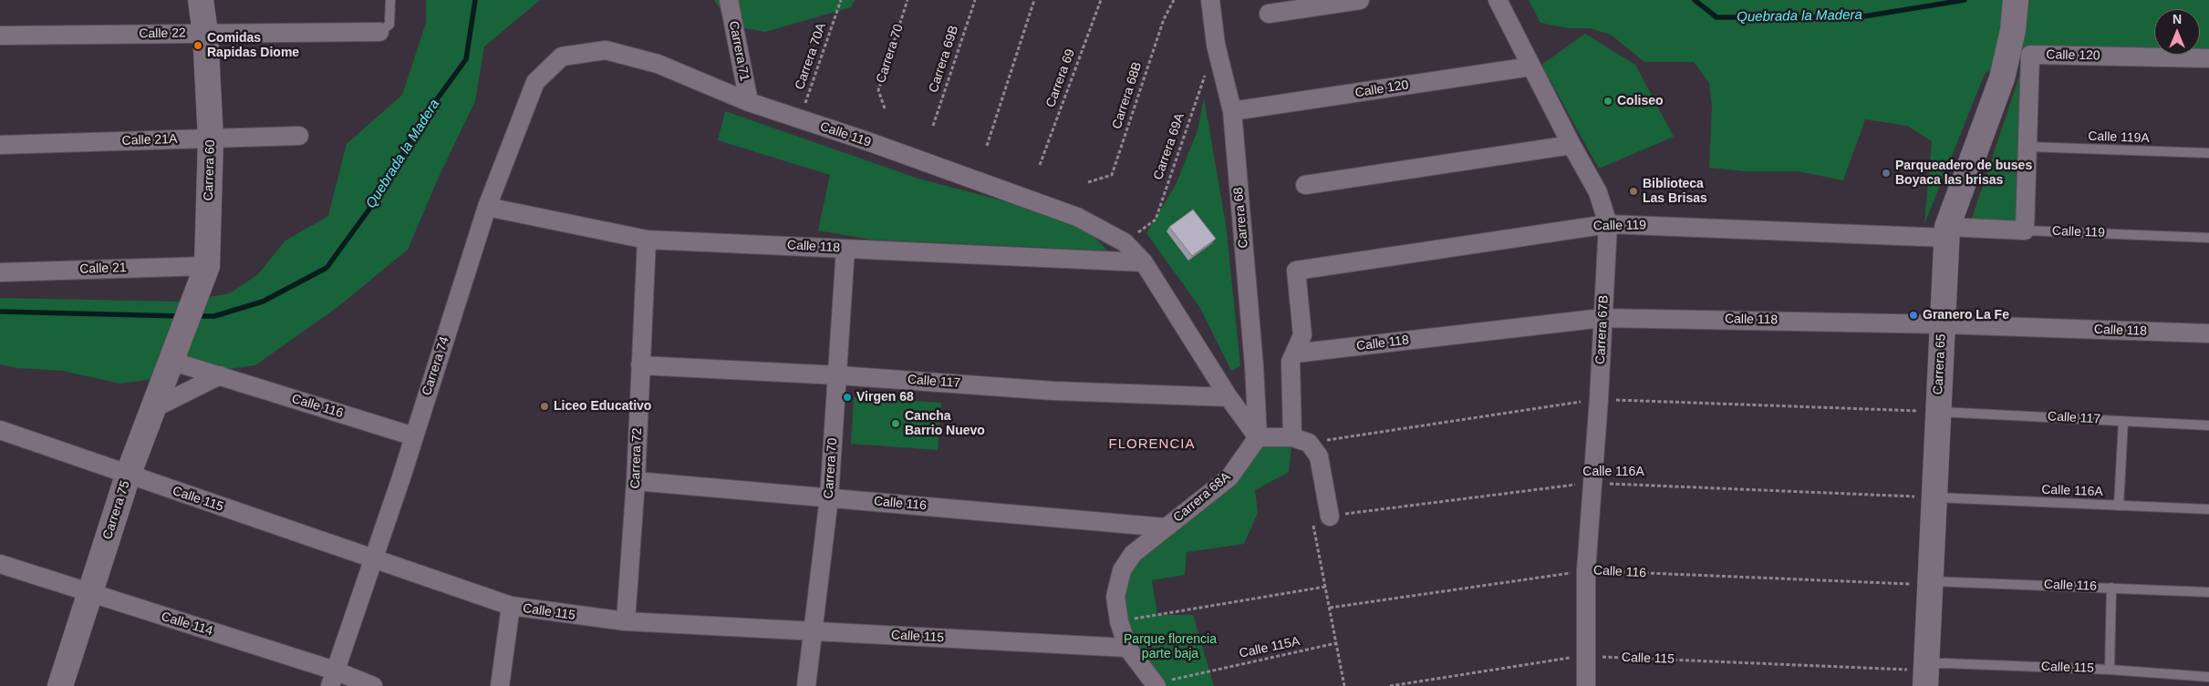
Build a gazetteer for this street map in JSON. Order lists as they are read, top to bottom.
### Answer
{
  "streets": {
    "main road": ["Carrera 60", "Carrera 65", "Carrera 75"],
    "street": [
      "Calle 22",
      "Carrera 71",
      "Carrera 70",
      "Calle 120",
      "Calle 119",
      "Calle 21A",
      "Carrera 68",
      "Calle 118",
      "Calle 21",
      "Carrera 67B",
      "Carrera 74",
      "Calle 117",
      "Calle 116",
      "Carrera 72",
      "Carrera 68A",
      "Calle 115",
      "Calle 114"
    ],
    "lane": ["Calle 119A", "Calle 116A"],
    "path": [
      "Carrera 70A",
      "Carrera 69B",
      "Carrera 69",
      "Carrera 68B",
      "Carrera 69A",
      "Calle 115A"
    ]
  },
  "crossings": [
    ["Calle 22", "Carrera 60"],
    ["Carrera 71", "Calle 119"],
    ["Carrera 70", "Calle 118"],
    ["Carrera 70", "Calle 117"],
    ["Carrera 70", "Calle 116"],
    ["Carrera 70", "Calle 115"],
    ["Calle 120", "Calle 119"],
    ["Calle 120", "Calle 119A"],
    ["Calle 120", "Carrera 68"],
    ["Calle 120", "Carrera 67B"],
    ["Carrera 70A", "Calle 119"],
    ["Calle 119", "Carrera 69A"],
    ["Calle 119", "Calle 118"],
    ["Calle 119", "Carrera 67B"],
    ["Calle 119", "Carrera 65"],
    ["Calle 119", "Carrera 74"],
    ["Calle 21A", "Carrera 60"],
    ["Carrera 69A", "Carrera 68"],
    ["Carrera 60", "Calle 21"],
    ["Carrera 60", "Carrera 75"],
    ["Carrera 68", "Carrera 68A"],
    ["Calle 118", "Carrera 67B"],
    ["Calle 118", "Carrera 65"],
    ["Calle 118", "Carrera 74"],
    ["Calle 118", "Carrera 72"],
    ["Carrera 67B", "Calle 116"],
    ["Carrera 67B", "Calle 116A"],
    ["Carrera 67B", "Calle 115"],
    ["Carrera 65", "Calle 117"],
    ["Carrera 65", "Calle 116"],
    ["Carrera 65", "Calle 116A"],
    ["Carrera 65", "Calle 115"],
    ["Carrera 74", "Calle 116"],
    ["Carrera 74", "Calle 115"],
    ["Carrera 74", "Calle 114"],
    ["Calle 117", "Carrera 72"],
    ["Calle 116", "Carrera 72"],
    ["Calle 116", "Carrera 68A"],
    ["Calle 116", "Carrera 75"],
    ["Carrera 72", "Calle 115"],
    ["Carrera 68A", "Calle 115"],
    ["Carrera 68A", "Calle 115A"],
    ["Calle 115", "Carrera 75"],
    ["Carrera 75", "Calle 114"]
  ],
  "districts": ["FLORENCIA"],
  "water": ["Quebrada la Madera"],
  "parks": ["Parque florencia parte baja"],
  "places": [
    "Comidas Rapidas Diome",
    "Coliseo",
    "Parqueadero de buses Boyaca las brisas",
    "Biblioteca Las Brisas",
    "Granero La Fe",
    "Virgen 68",
    "Liceo Educativo",
    "Cancha Barrio Nuevo"
  ],
  "north": "top"
}
